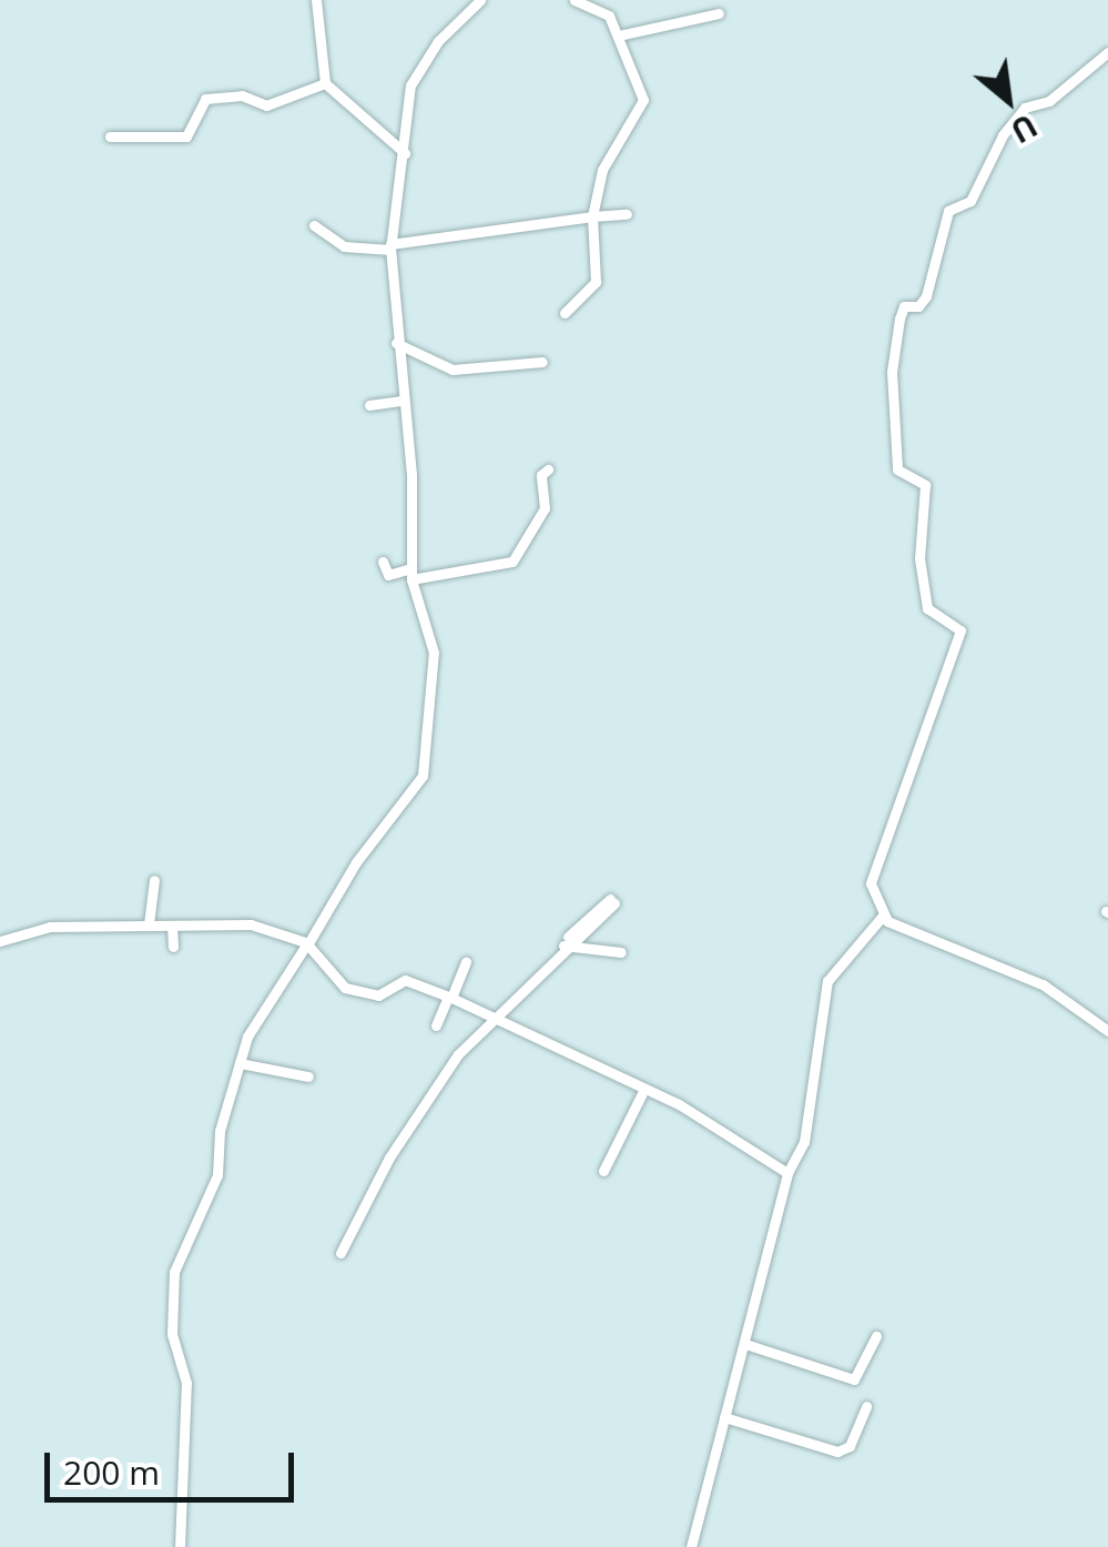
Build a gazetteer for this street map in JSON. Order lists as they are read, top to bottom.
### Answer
{
  "scale_bar": "200 m",
  "north": "bottom right"
}
